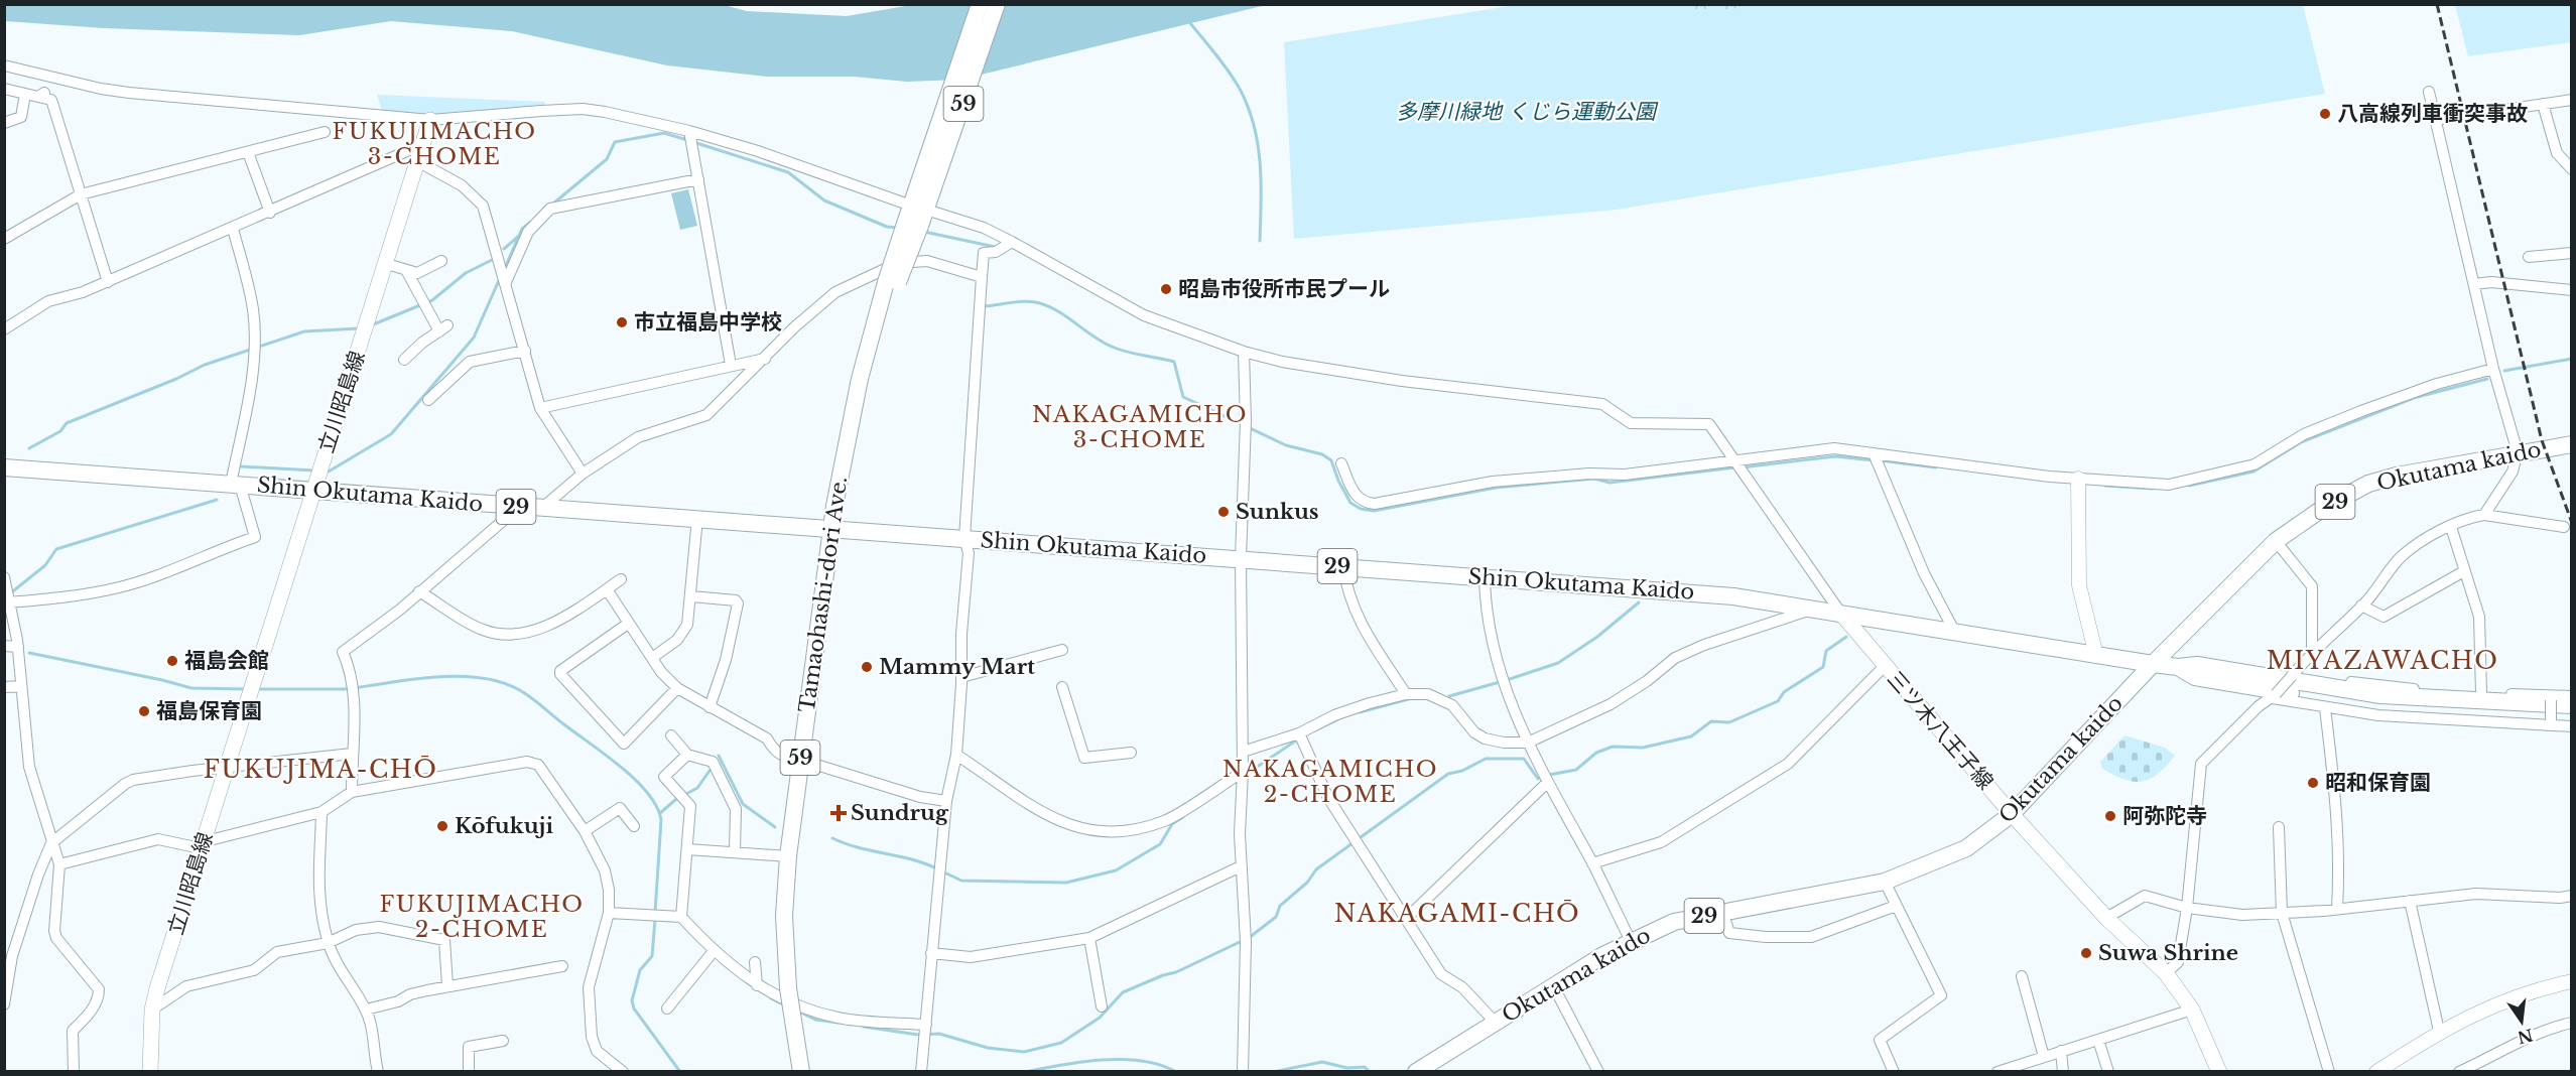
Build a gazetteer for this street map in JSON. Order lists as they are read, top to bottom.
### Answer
{
  "streets": {
    "main road": [
      "59",
      "立川昭島線",
      "Okutama kaido",
      "Shin Okutama Kaido",
      "29",
      "Tamaohashi-dori Ave.",
      "三ツ木八王子線"
    ]
  },
  "crossings": [
    ["立川昭島線", "Shin Okutama Kaido"],
    ["Okutama kaido", "Shin Okutama Kaido"],
    ["Okutama kaido", "三ツ木八王子線"],
    ["Shin Okutama Kaido", "29"],
    ["Shin Okutama Kaido", "Tamaohashi-dori Ave."],
    ["Shin Okutama Kaido", "三ツ木八王子線"]
  ],
  "districts": [
    "FUKUJIMACHO 3-CHOME",
    "NAKAGAMICHO 3-CHOME",
    "MIYAZAWACHO",
    "NAKAGAMICHO 2-CHOME",
    "FUKUJIMA-CHŌ",
    "FUKUJIMACHO 2-CHOME",
    "NAKAGAMI-CHŌ"
  ],
  "parks": ["多摩川緑地 くじら運動公園"],
  "places": {
    "other": [
      "八高線列車衝突事故",
      "昭島市役所市民プール",
      "市立福島中学校",
      "Sunkus",
      "福島会館",
      "Mammy Mart",
      "福島保育園",
      "昭和保育園",
      "阿弥陀寺",
      "Kōfukuji",
      "Suwa Shrine"
    ],
    "health": ["Sundrug"]
  },
  "north": "bottom"
}
